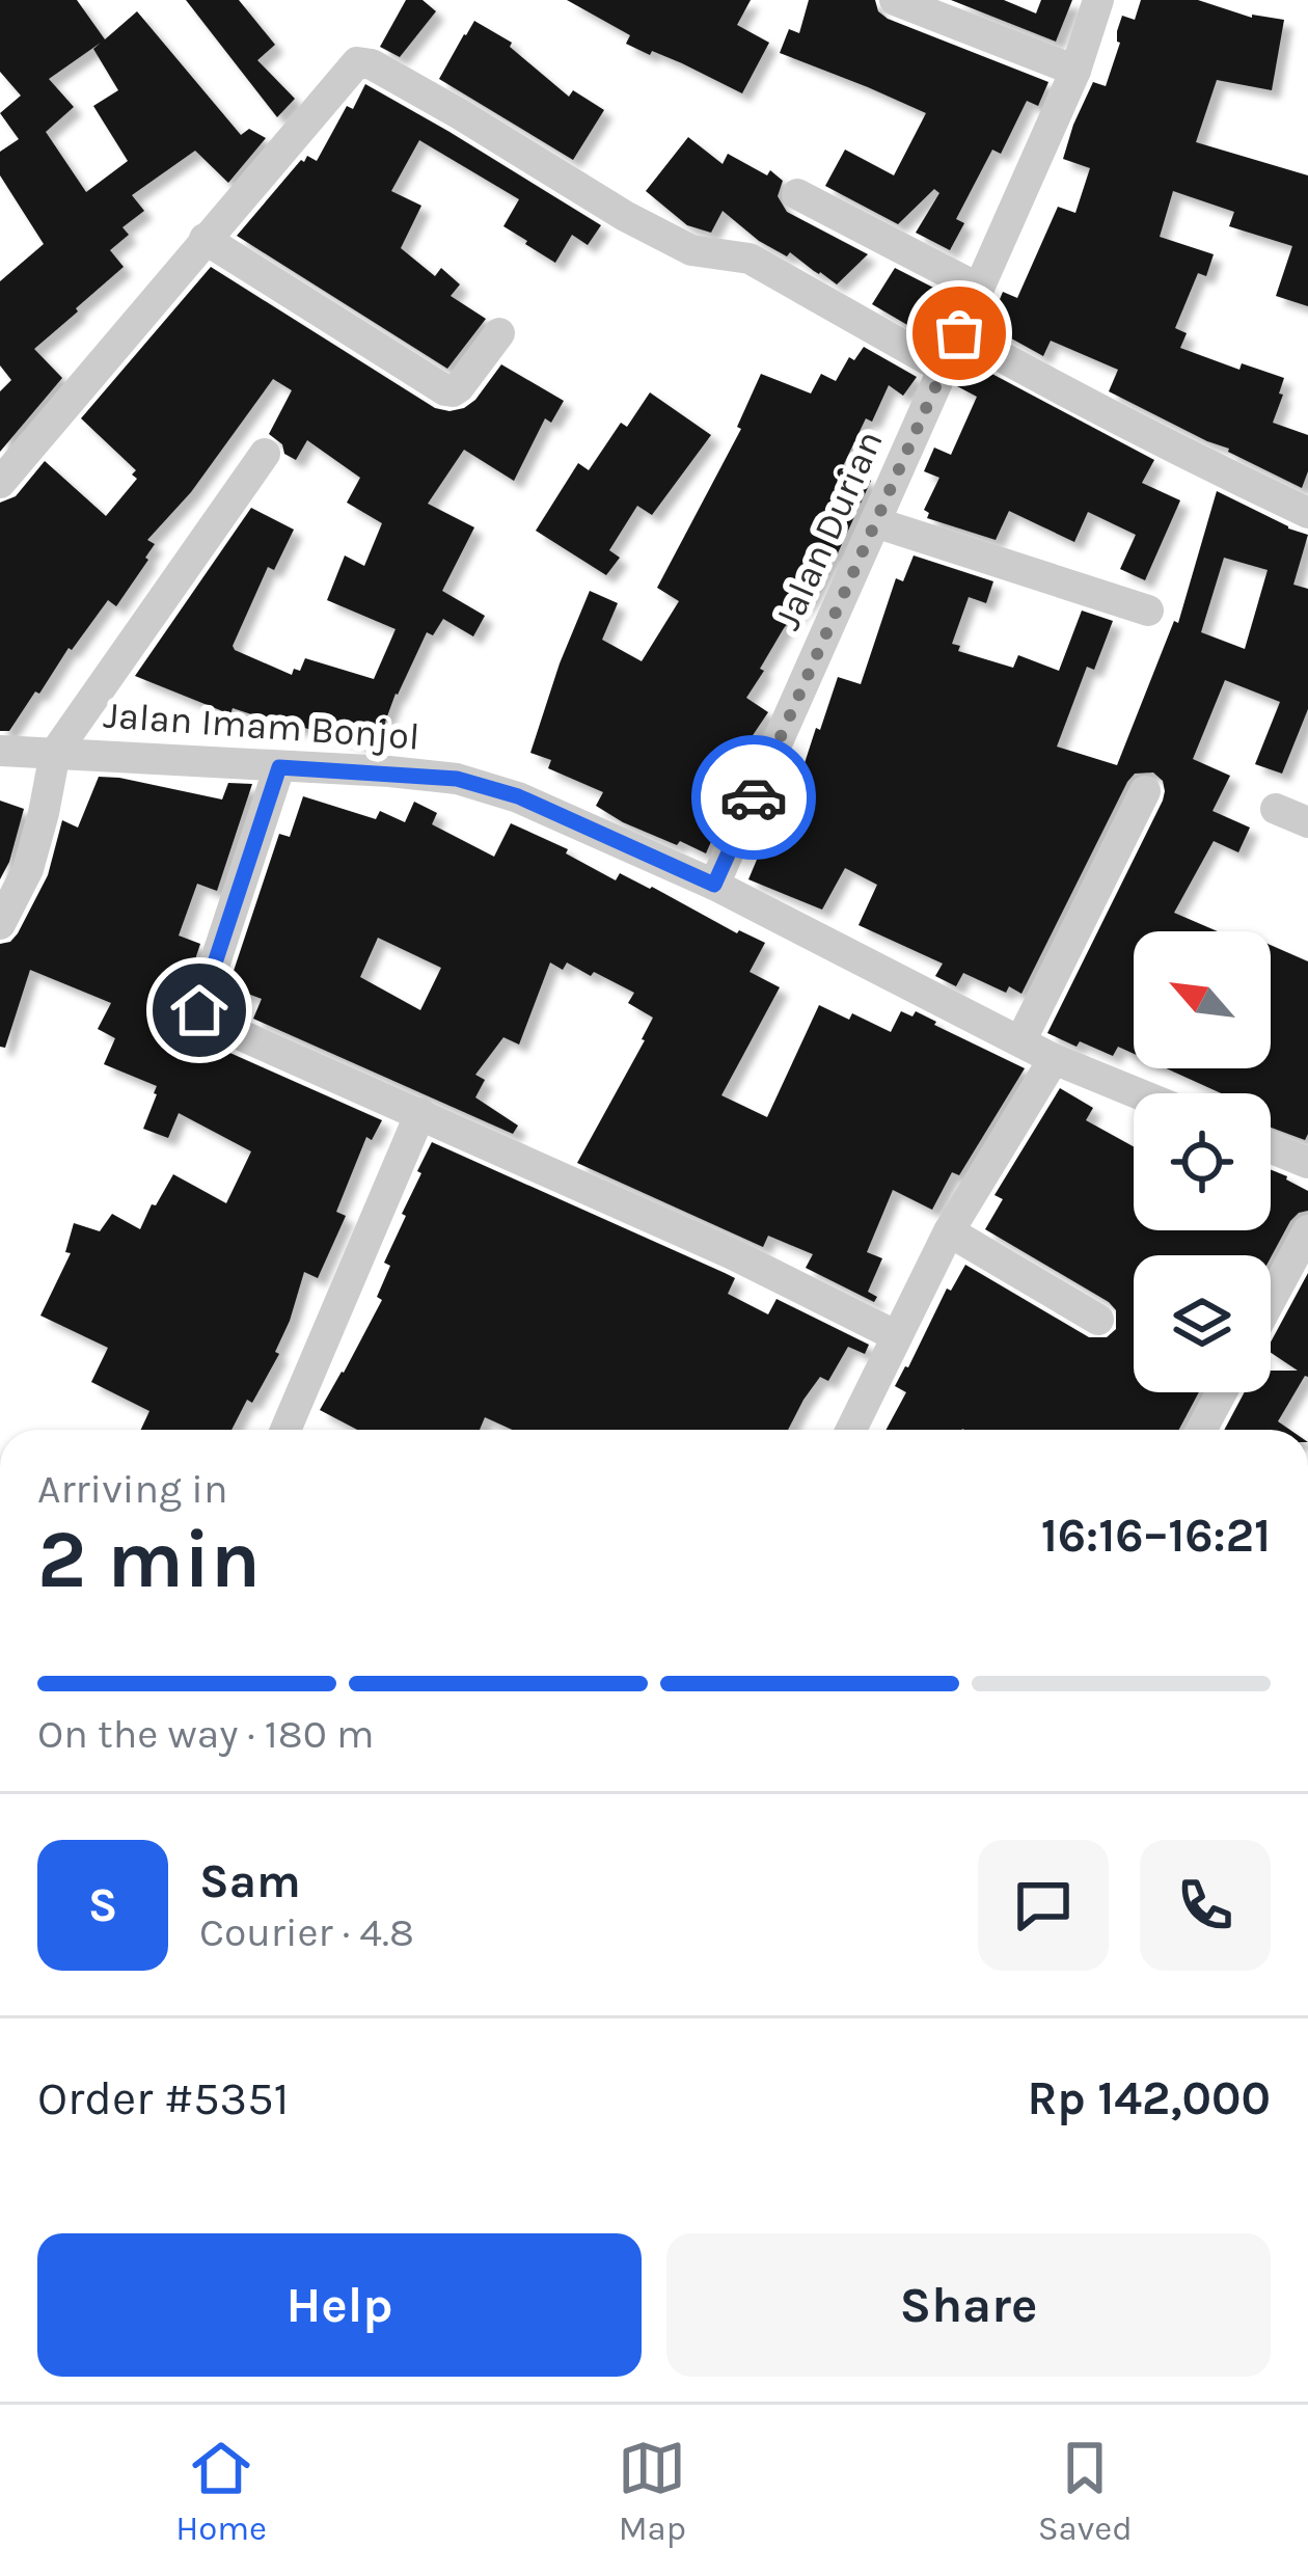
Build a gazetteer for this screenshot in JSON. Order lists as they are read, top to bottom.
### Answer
{
  "streets": {
    "street": ["Jalan Durian", "Jalan Imam Bonjol"]
  },
  "crossings": [
    ["Jalan Durian", "Jalan Imam Bonjol"]
  ],
  "north": "top left",
  "page": {
    "heading": ["2 min", "Arriving in", "16:16–16:21"],
    "panel": [
      "Sam",
      "Courier · 4.8",
      "Order #5351",
      "Rp 142,000"
    ],
    "bar": "On the way · 180 m",
    "round": "S",
    "buttons": ["Help", "Share"],
    "tabs": ["Home", "Map", "Saved"]
  }
}
